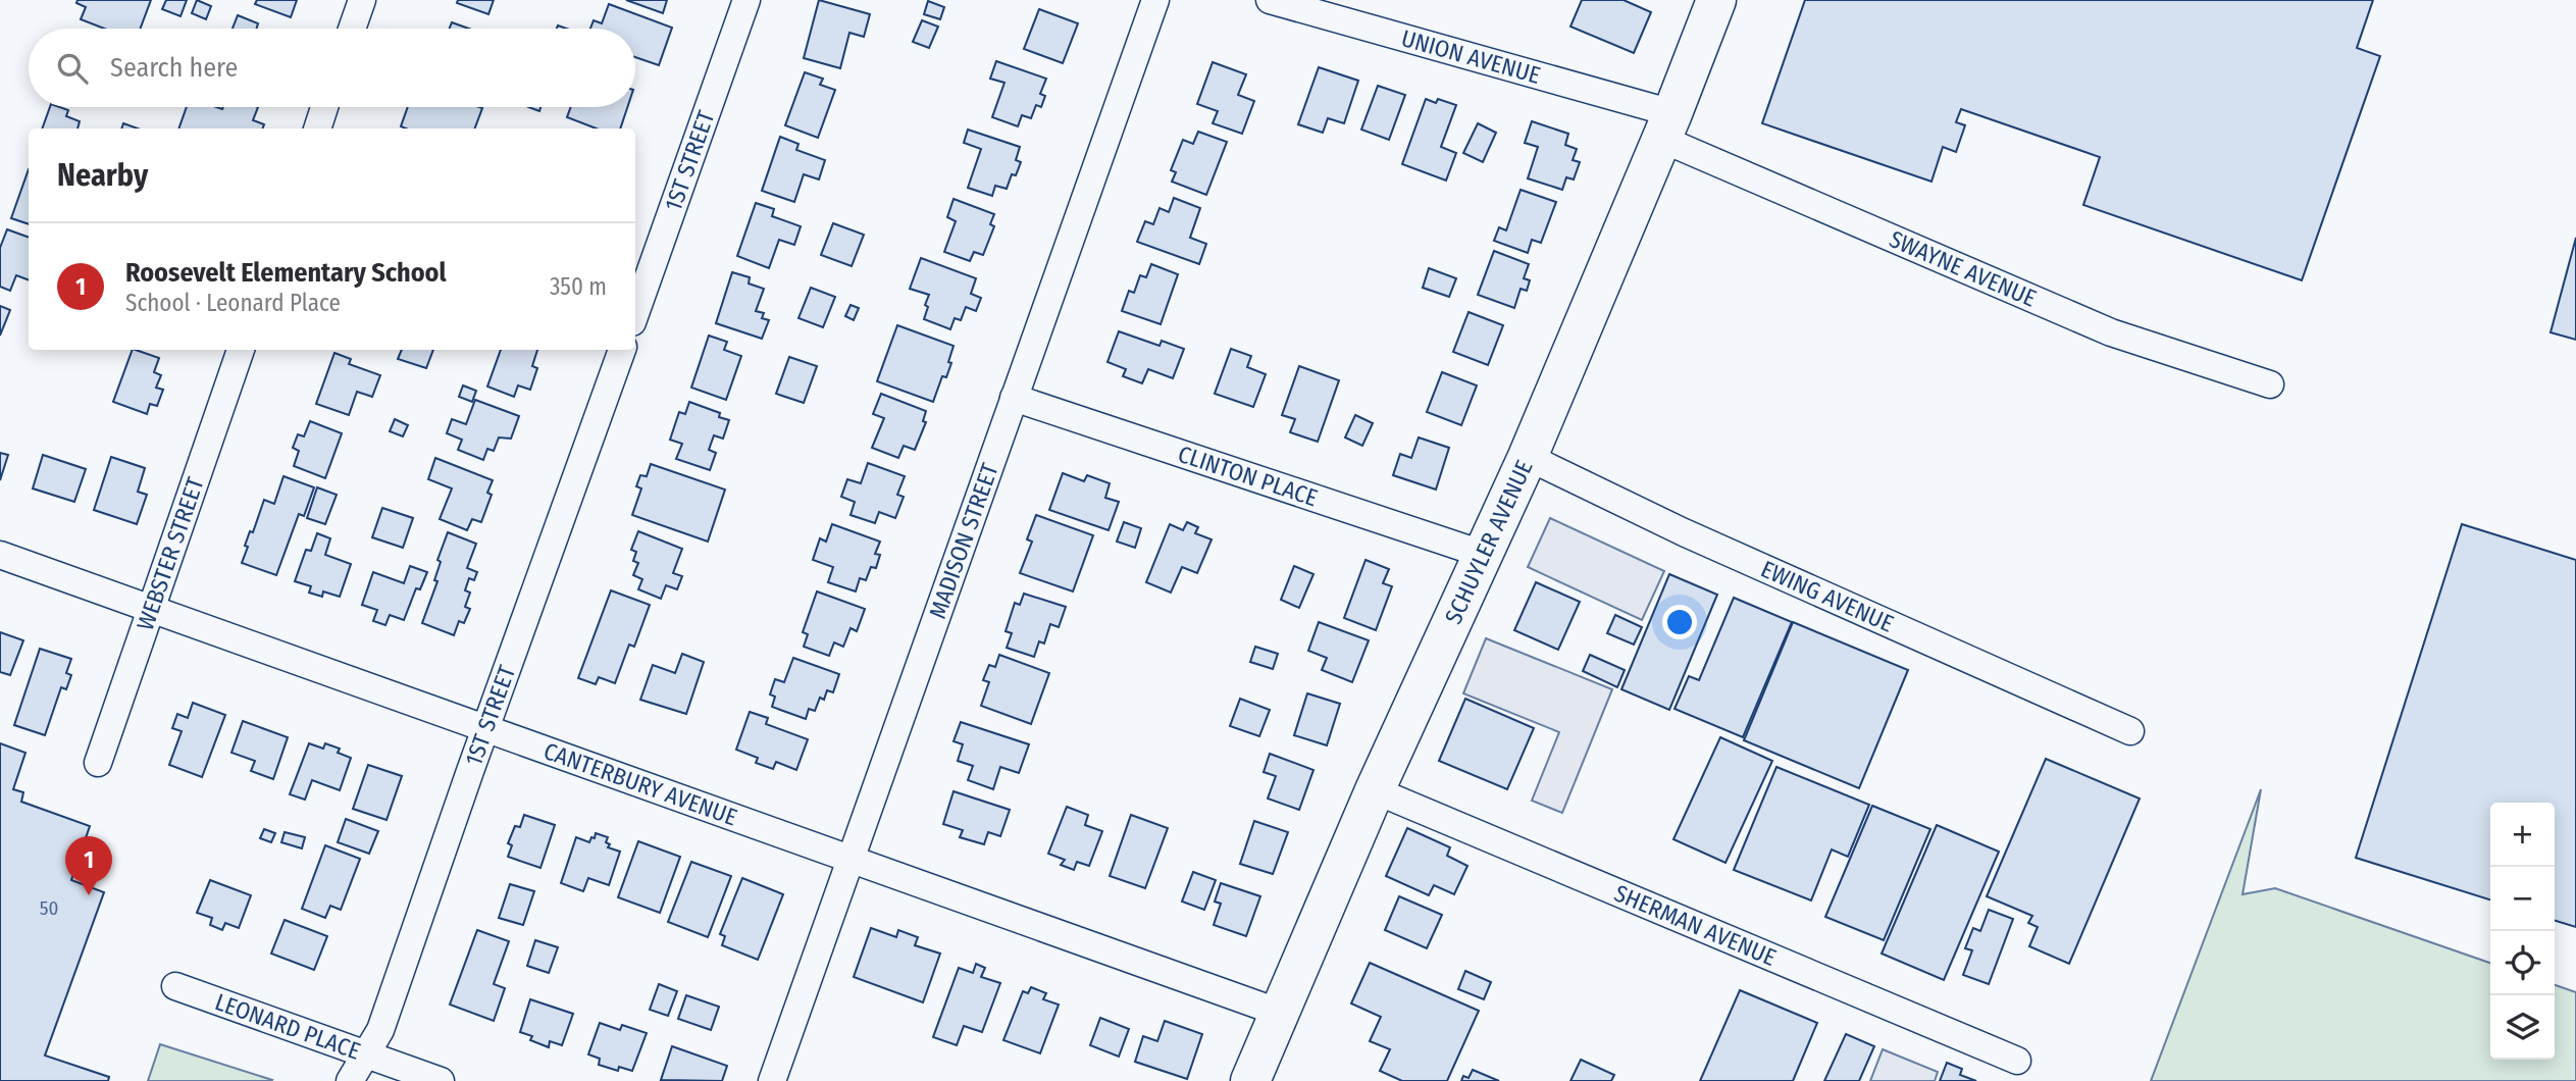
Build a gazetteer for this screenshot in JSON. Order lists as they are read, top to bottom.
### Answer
{
  "streets": {
    "street": [
      "UNION AVENUE",
      "1ST STREET",
      "SWAYNE AVENUE",
      "CLINTON PLACE",
      "MADISON STREET",
      "SCHUYLER AVENUE",
      "WEBSTER STREET",
      "EWING AVENUE",
      "CANTERBURY AVENUE",
      "SHERMAN AVENUE",
      "LEONARD PLACE"
    ]
  },
  "crossings": [
    ["UNION AVENUE", "SWAYNE AVENUE"],
    ["UNION AVENUE", "SCHUYLER AVENUE"],
    ["1ST STREET", "CANTERBURY AVENUE"],
    ["1ST STREET", "LEONARD PLACE"],
    ["SWAYNE AVENUE", "SCHUYLER AVENUE"],
    ["CLINTON PLACE", "MADISON STREET"],
    ["CLINTON PLACE", "SCHUYLER AVENUE"],
    ["MADISON STREET", "CANTERBURY AVENUE"],
    ["SCHUYLER AVENUE", "EWING AVENUE"],
    ["SCHUYLER AVENUE", "CANTERBURY AVENUE"],
    ["SCHUYLER AVENUE", "SHERMAN AVENUE"],
    ["WEBSTER STREET", "CANTERBURY AVENUE"]
  ],
  "house_numbers": ["50"],
  "page": {
    "search": "Search here",
    "heading": "Nearby",
    "list": [
      {
        "mark": "1",
        "name": "Roosevelt Elementary School",
        "note": "School · Leonard Place",
        "value": "350 m"
      }
    ],
    "map_buttons": ["+", "−"],
    "pins": "1"
  }
}
